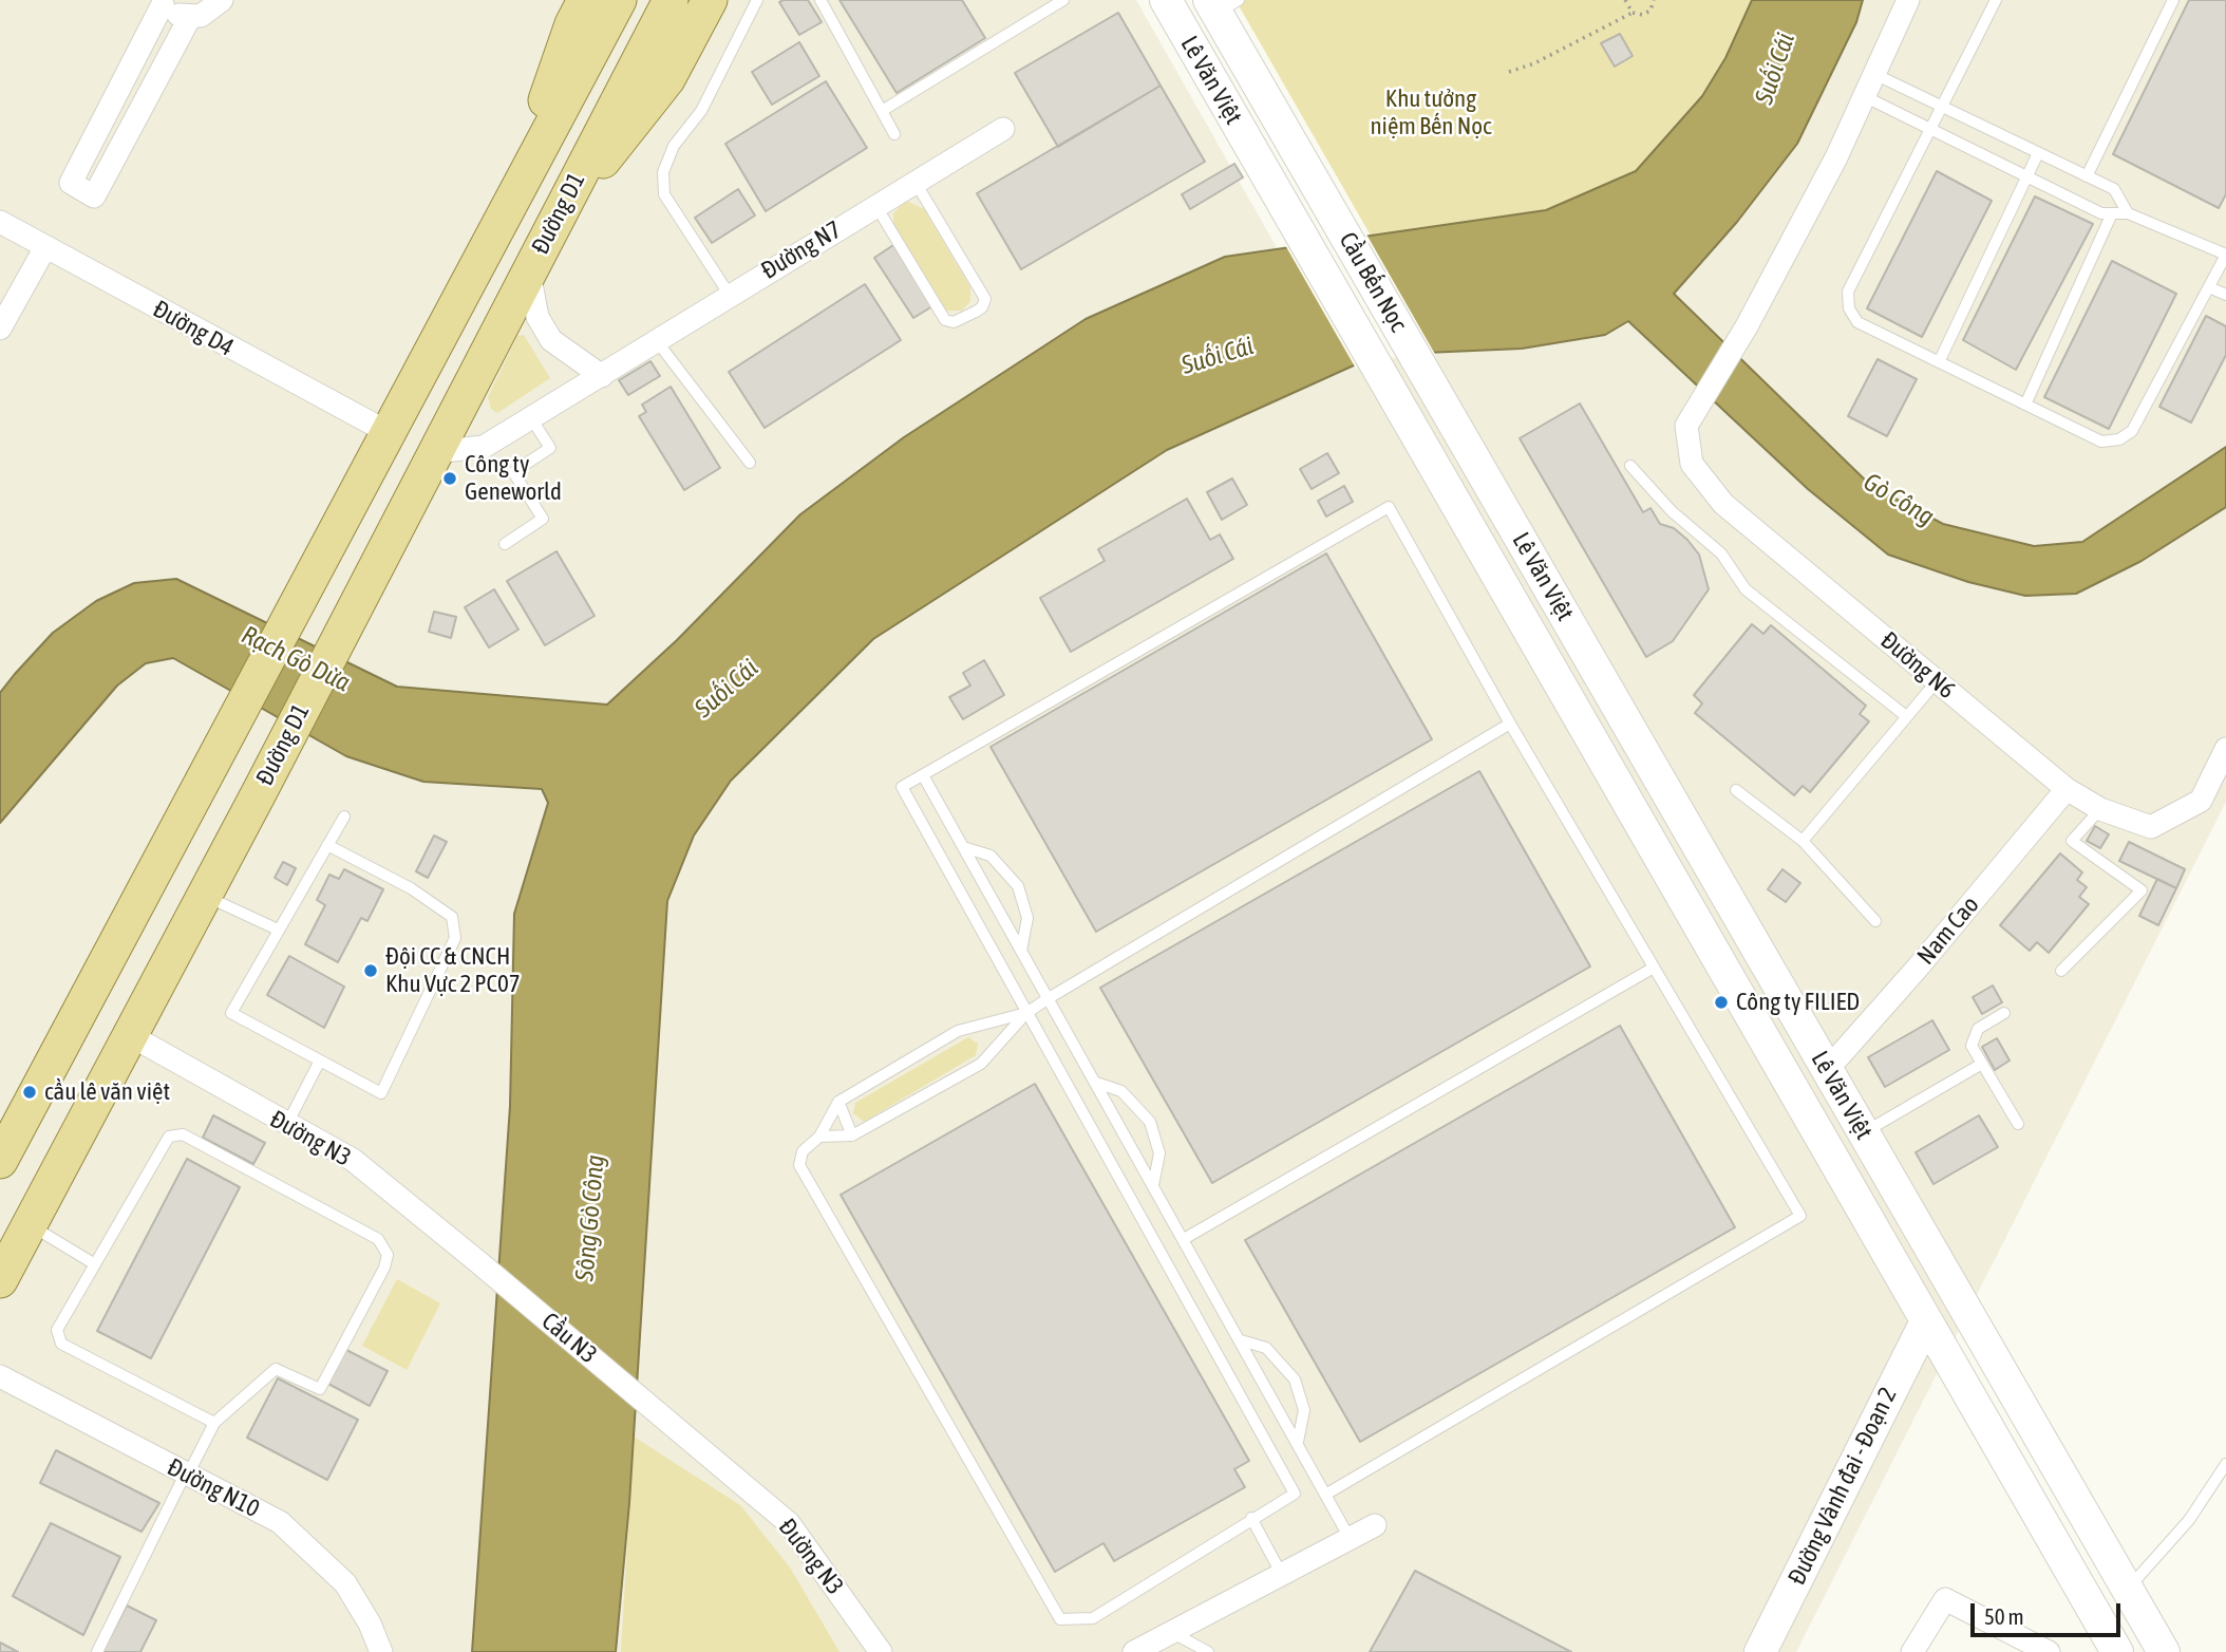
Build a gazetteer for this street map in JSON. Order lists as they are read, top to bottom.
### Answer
{
  "streets": {
    "main road": [
      "Lê Văn Việt",
      "Đường D1",
      "Cầu Bến Nọc",
      "Đường Vành đai - Đoạn 2"
    ],
    "street": [
      "Đường N7",
      "Đường D4",
      "Đường N6",
      "Nam Cao",
      "Đường N3",
      "Cầu N3",
      "Đường N10"
    ]
  },
  "crossings": [
    ["Lê Văn Việt", "Cầu Bến Nọc"],
    ["Lê Văn Việt", "Nam Cao"],
    ["Lê Văn Việt", "Đường Vành đai - Đoạn 2"],
    ["Đường D1", "Đường N7"],
    ["Đường D1", "Đường D4"],
    ["Đường D1", "Đường N3"],
    ["Đường N6", "Nam Cao"],
    ["Đường N3", "Cầu N3"]
  ],
  "water": [
    "Suối Cái",
    "Gò Công",
    "Rạch Gò Dừa",
    "Sông Gò Công"
  ],
  "parks": ["Khu tưởng niệm Bến Nọc"],
  "places": [
    "Công ty Geneworld",
    "Đội CC & CNCH Khu Vực 2 PC07",
    "Công ty FILIED",
    "cầu lê văn việt"
  ],
  "scale_bar": "50 m"
}
